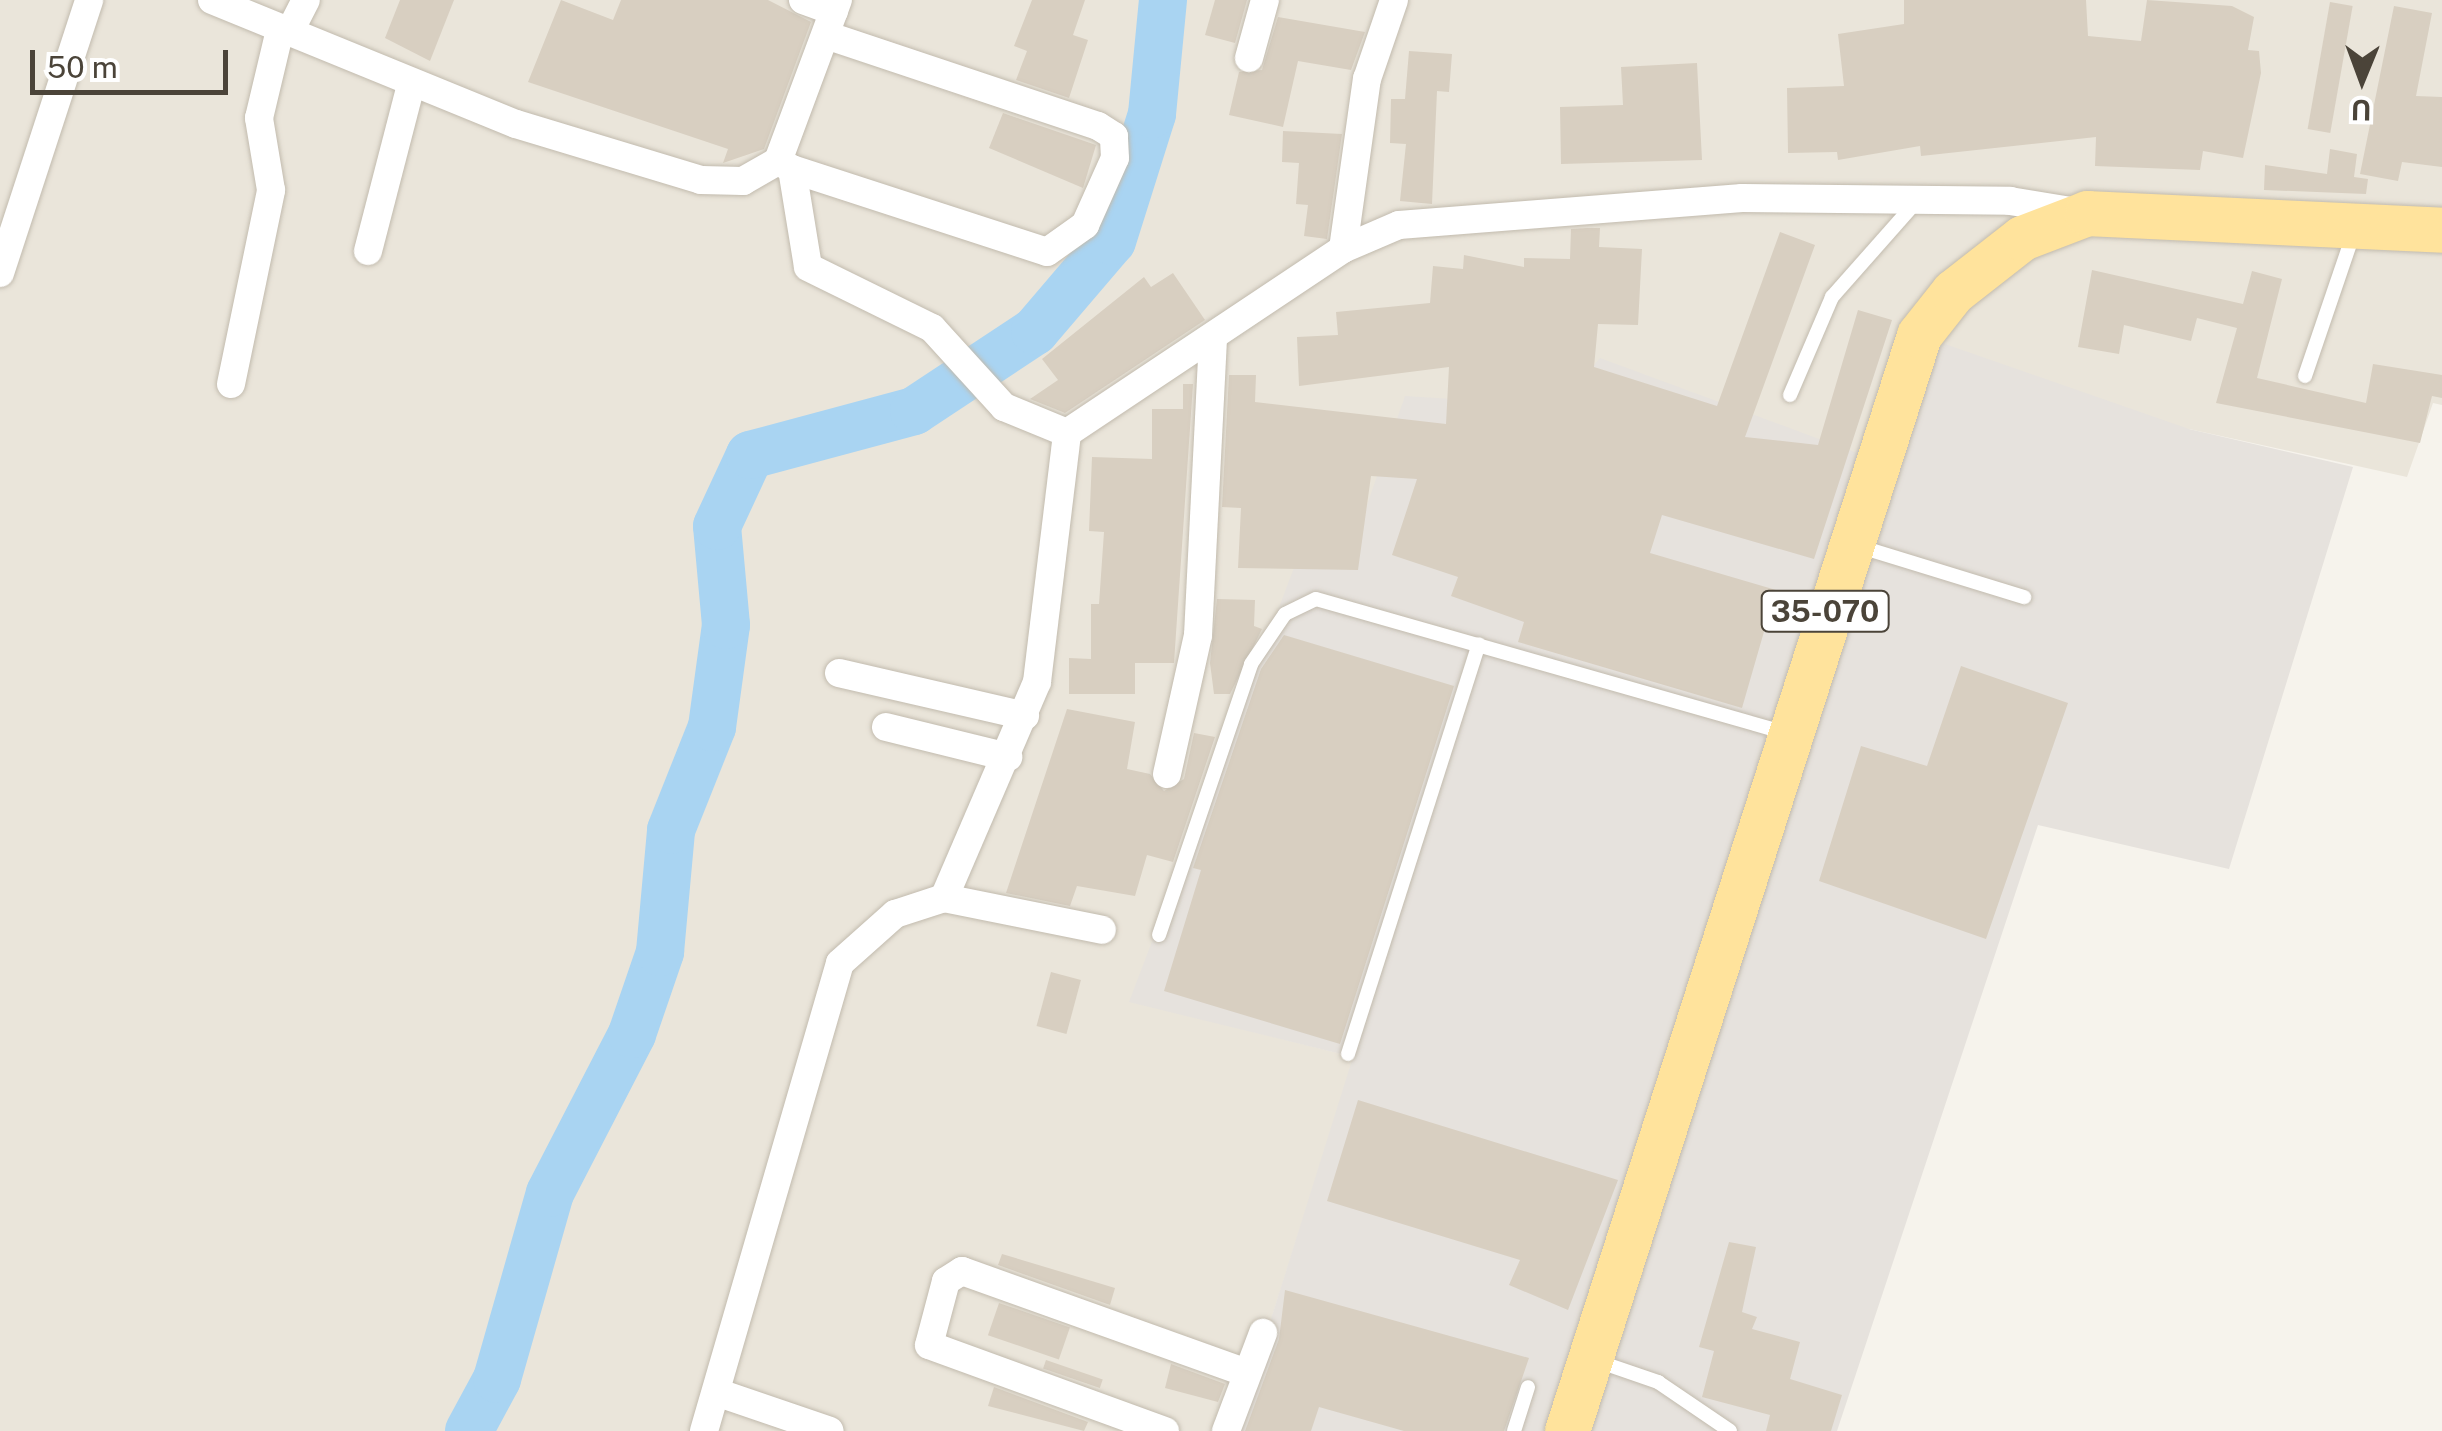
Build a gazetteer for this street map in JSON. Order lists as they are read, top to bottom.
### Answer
{
  "streets": {
    "main road": ["35-070"]
  },
  "scale_bar": "50 m",
  "north": "bottom"
}
